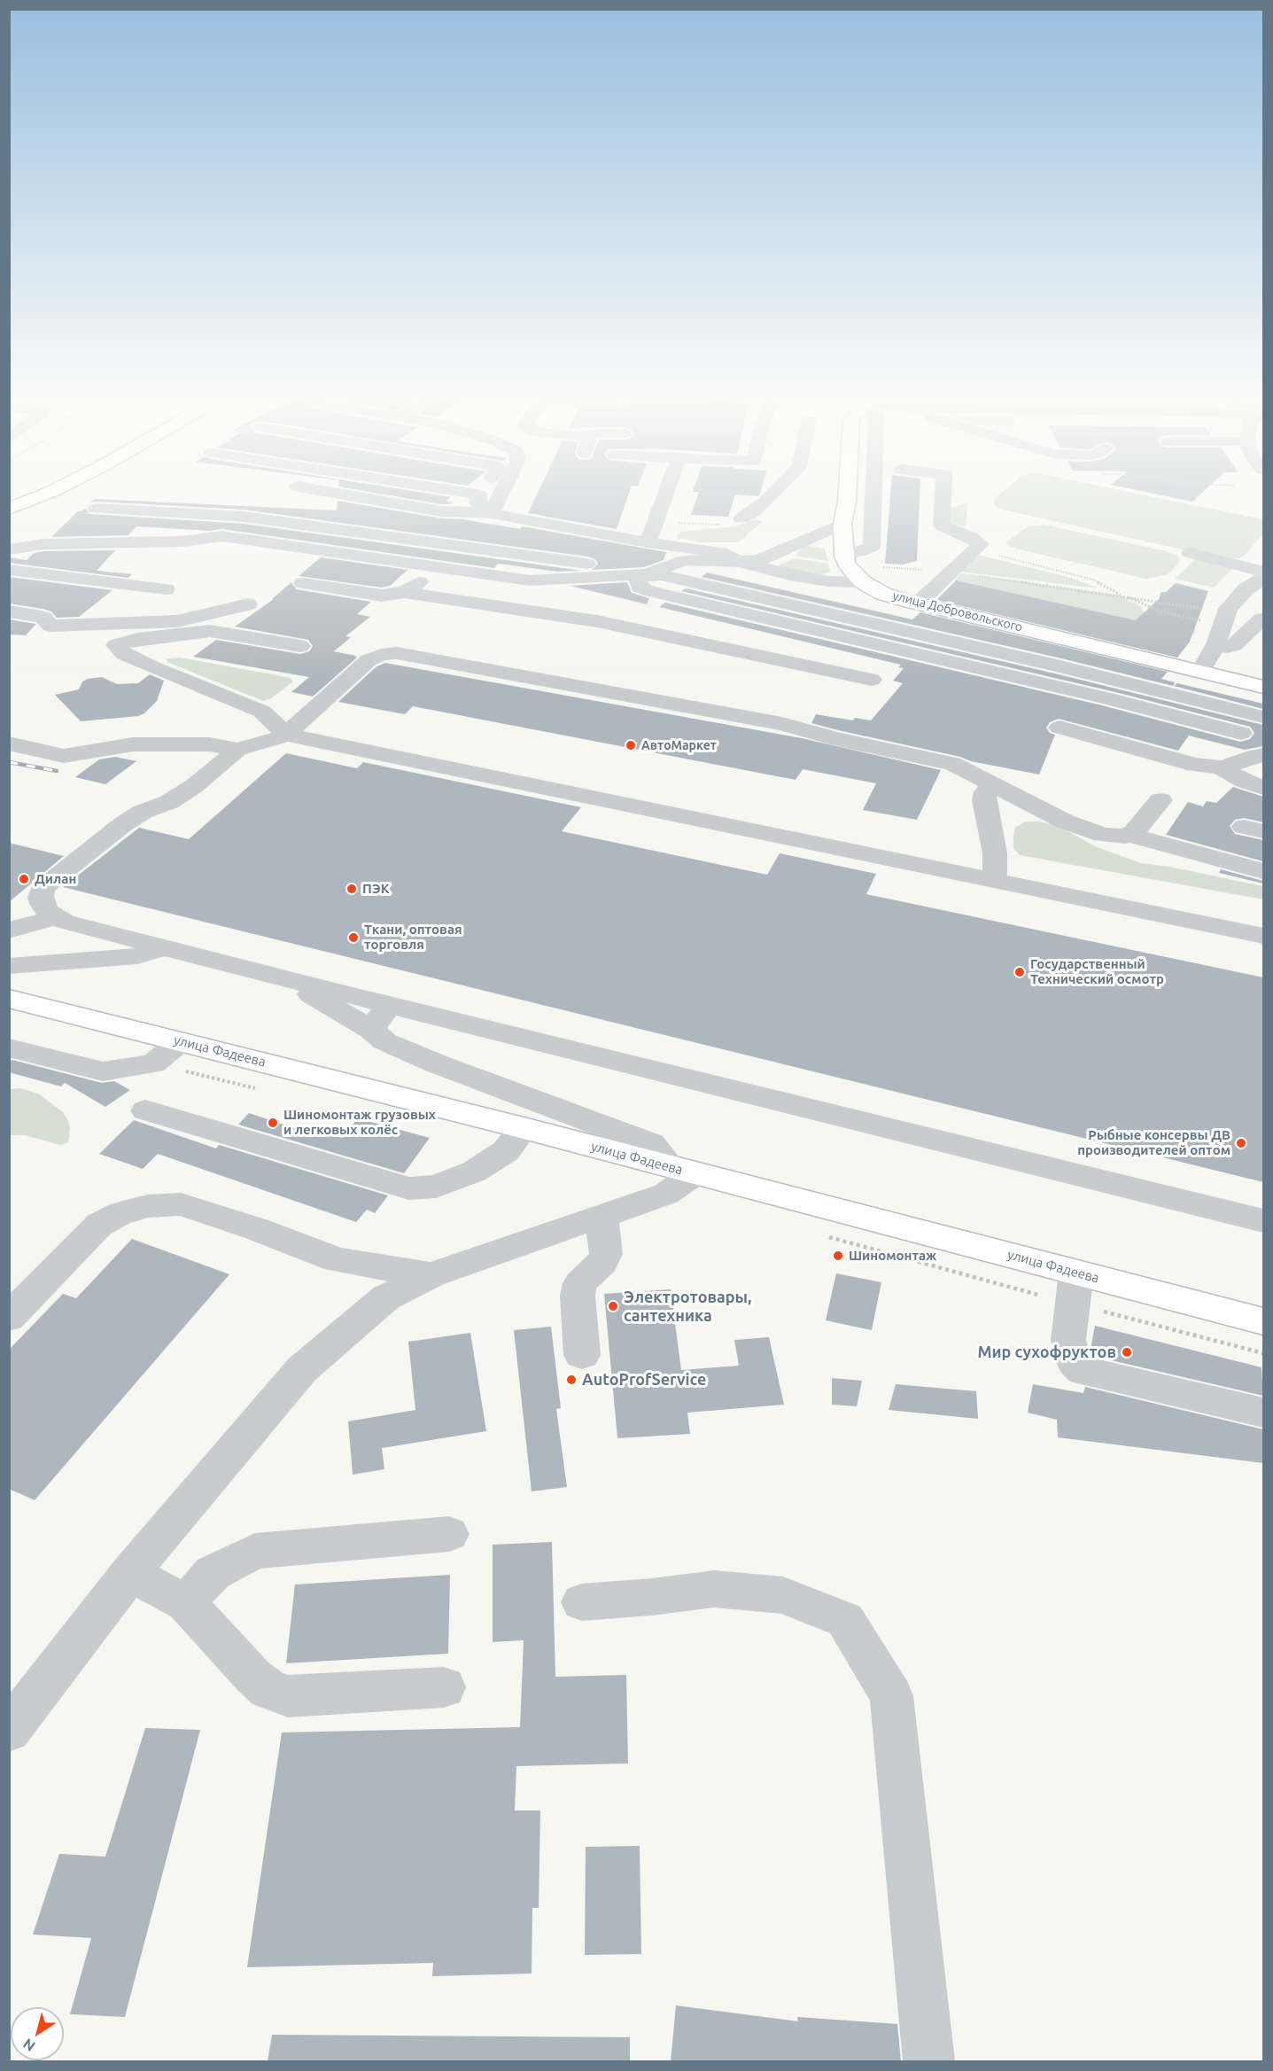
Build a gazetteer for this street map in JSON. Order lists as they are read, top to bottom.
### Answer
{
  "streets": {
    "main road": ["улица Добровольского", "улица Фадеева"]
  },
  "places": [
    "АвтоМаркет",
    "Дилан",
    "ПЭК",
    "Ткани, оптовая торговля",
    "Государственный Технический осмотр",
    "Шиномонтаж грузовых и легковых колёс",
    "Рыбные консервы ДВ производителей оптом",
    "Шиномонтаж",
    "Электротовары, сантехника",
    "Мир сухофруктов",
    "AutoProfService"
  ],
  "north": "bottom left"
}
